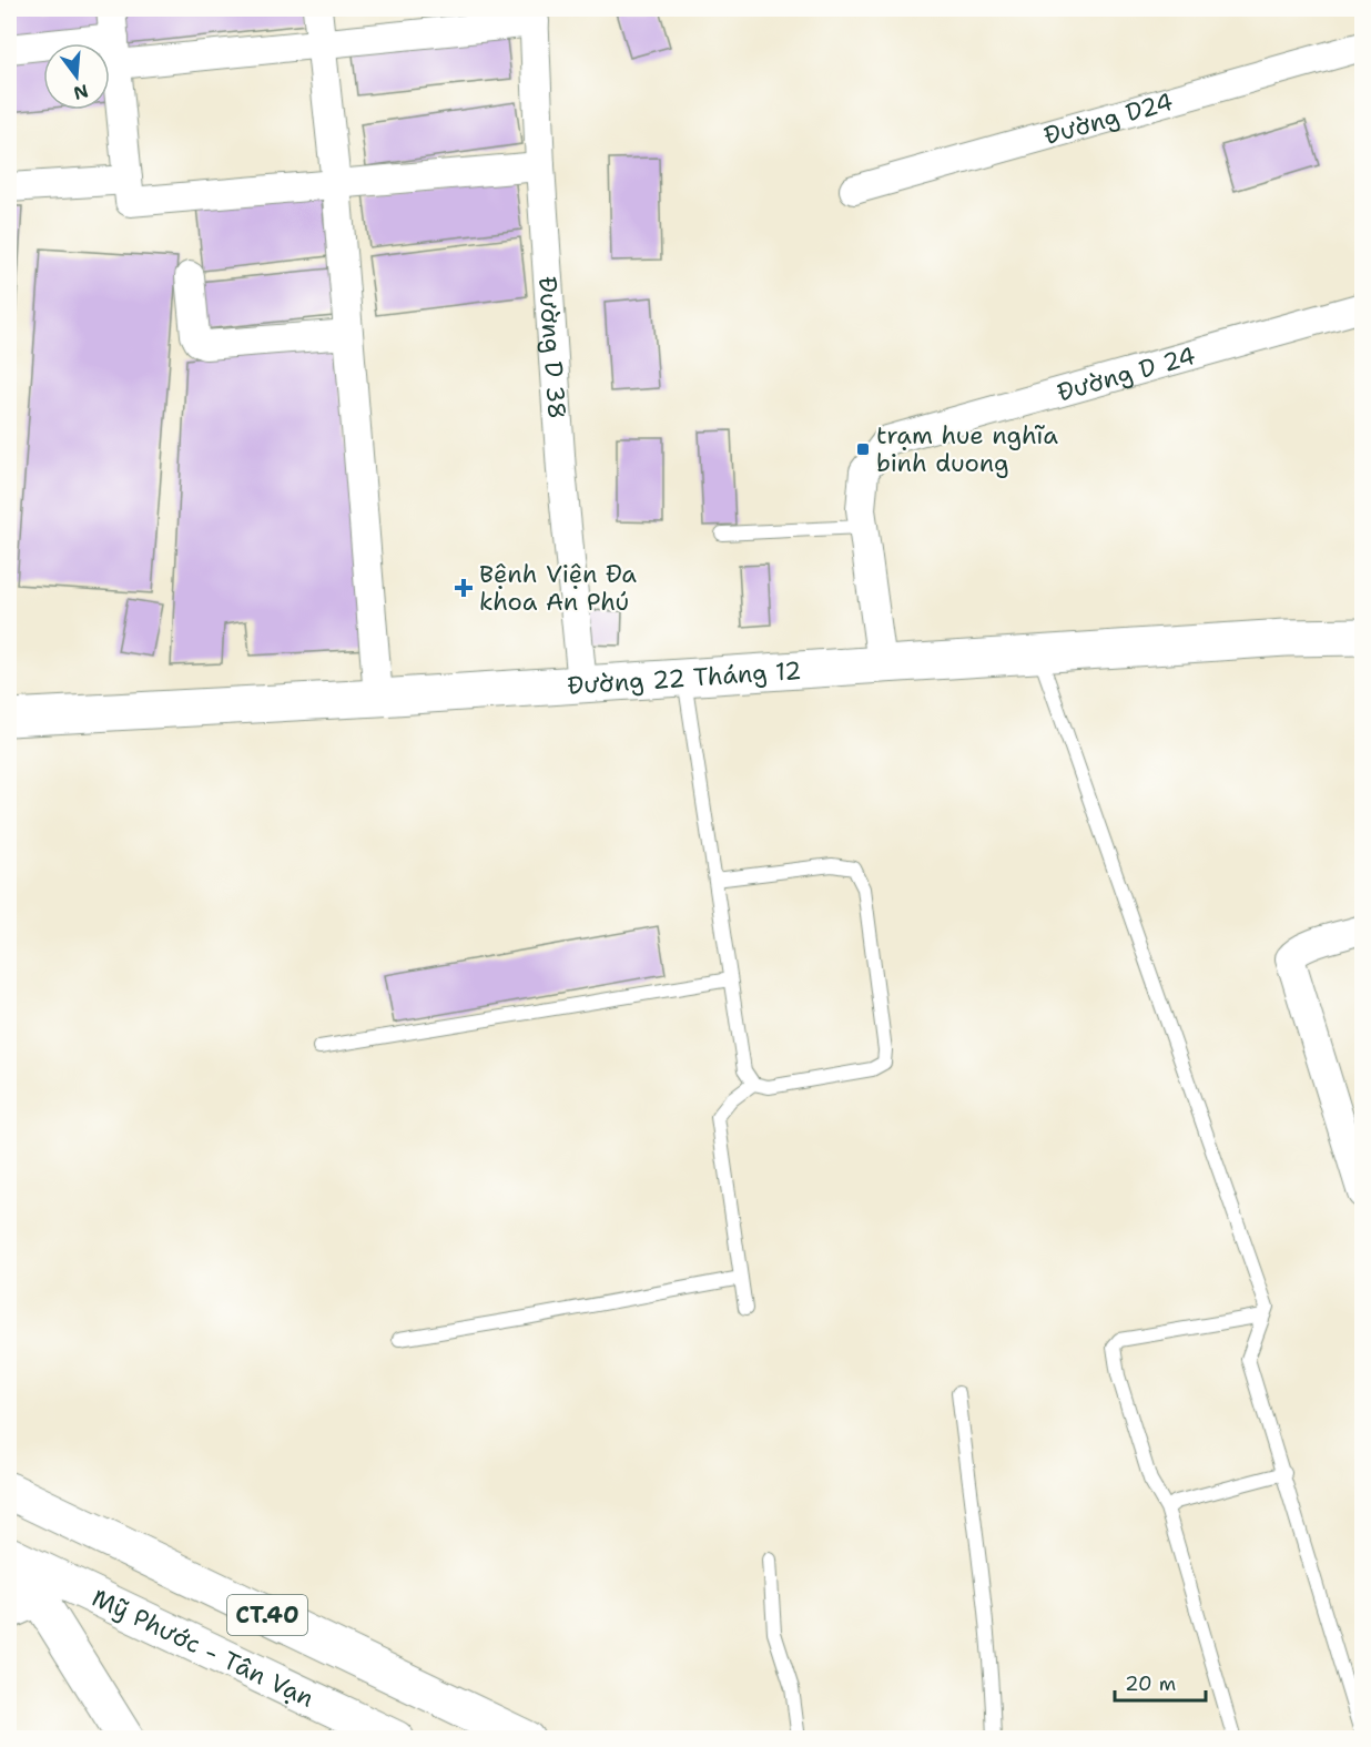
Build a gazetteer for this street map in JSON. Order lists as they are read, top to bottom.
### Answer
{
  "streets": {
    "main road": ["Đường 22 Tháng 12", "CT.40", "Mỹ Phước - Tân Vạn"],
    "street": ["Đường D24", "Đường D 38", "Đường D 24"]
  },
  "crossings": [
    ["Đường D 38", "Đường 22 Tháng 12"]
  ],
  "places": {
    "transit": ["trạm hue nghĩa binh duong"],
    "health": ["Bệnh Viện Đa khoa An Phú"]
  },
  "scale_bar": "20 m",
  "north": "bottom"
}
